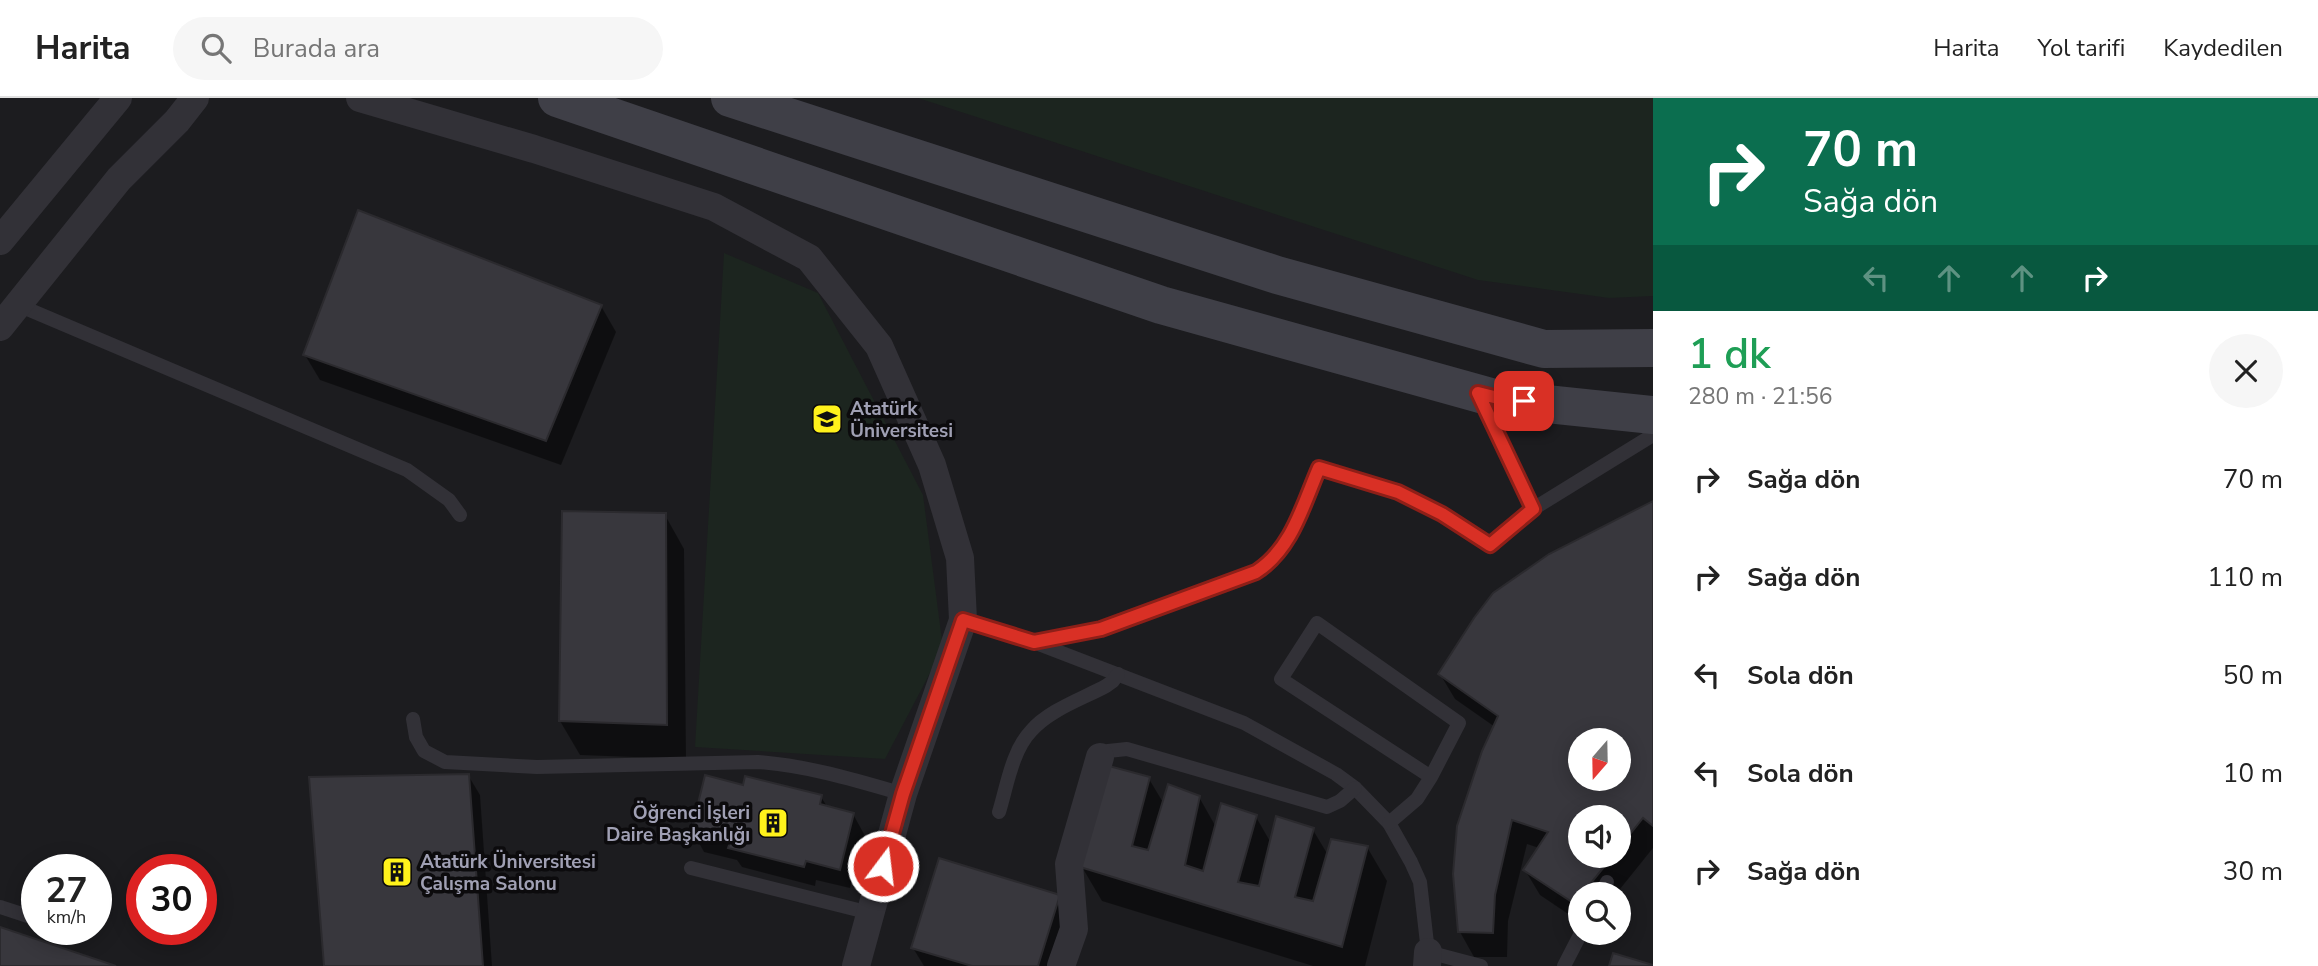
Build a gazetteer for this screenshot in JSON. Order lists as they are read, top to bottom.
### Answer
{
  "places": {
    "school or university": ["Atatürk Üniversitesi"],
    "building": ["Öğrenci İşleri Daire Başkanlığı", "Atatürk Üniversitesi Çalışma Salonu"]
  },
  "north": "bottom",
  "page": {
    "header": "Harita",
    "search": "Burada ara",
    "nav": ["Harita", "Yol tarifi", "Kaydedilen"],
    "turn": ["70 m", "Sağa dön"],
    "heading": ["1 dk", "280 m · 21:56"],
    "list": [
      {
        "name": "Sağa dön",
        "value": "70 m"
      },
      {
        "name": "Sağa dön",
        "value": "110 m"
      },
      {
        "name": "Sola dön",
        "value": "50 m"
      },
      {
        "name": "Sola dön",
        "value": "10 m"
      },
      {
        "name": "Sağa dön",
        "value": "30 m"
      }
    ],
    "speed": "27 km/h",
    "limit": "30"
  }
}
